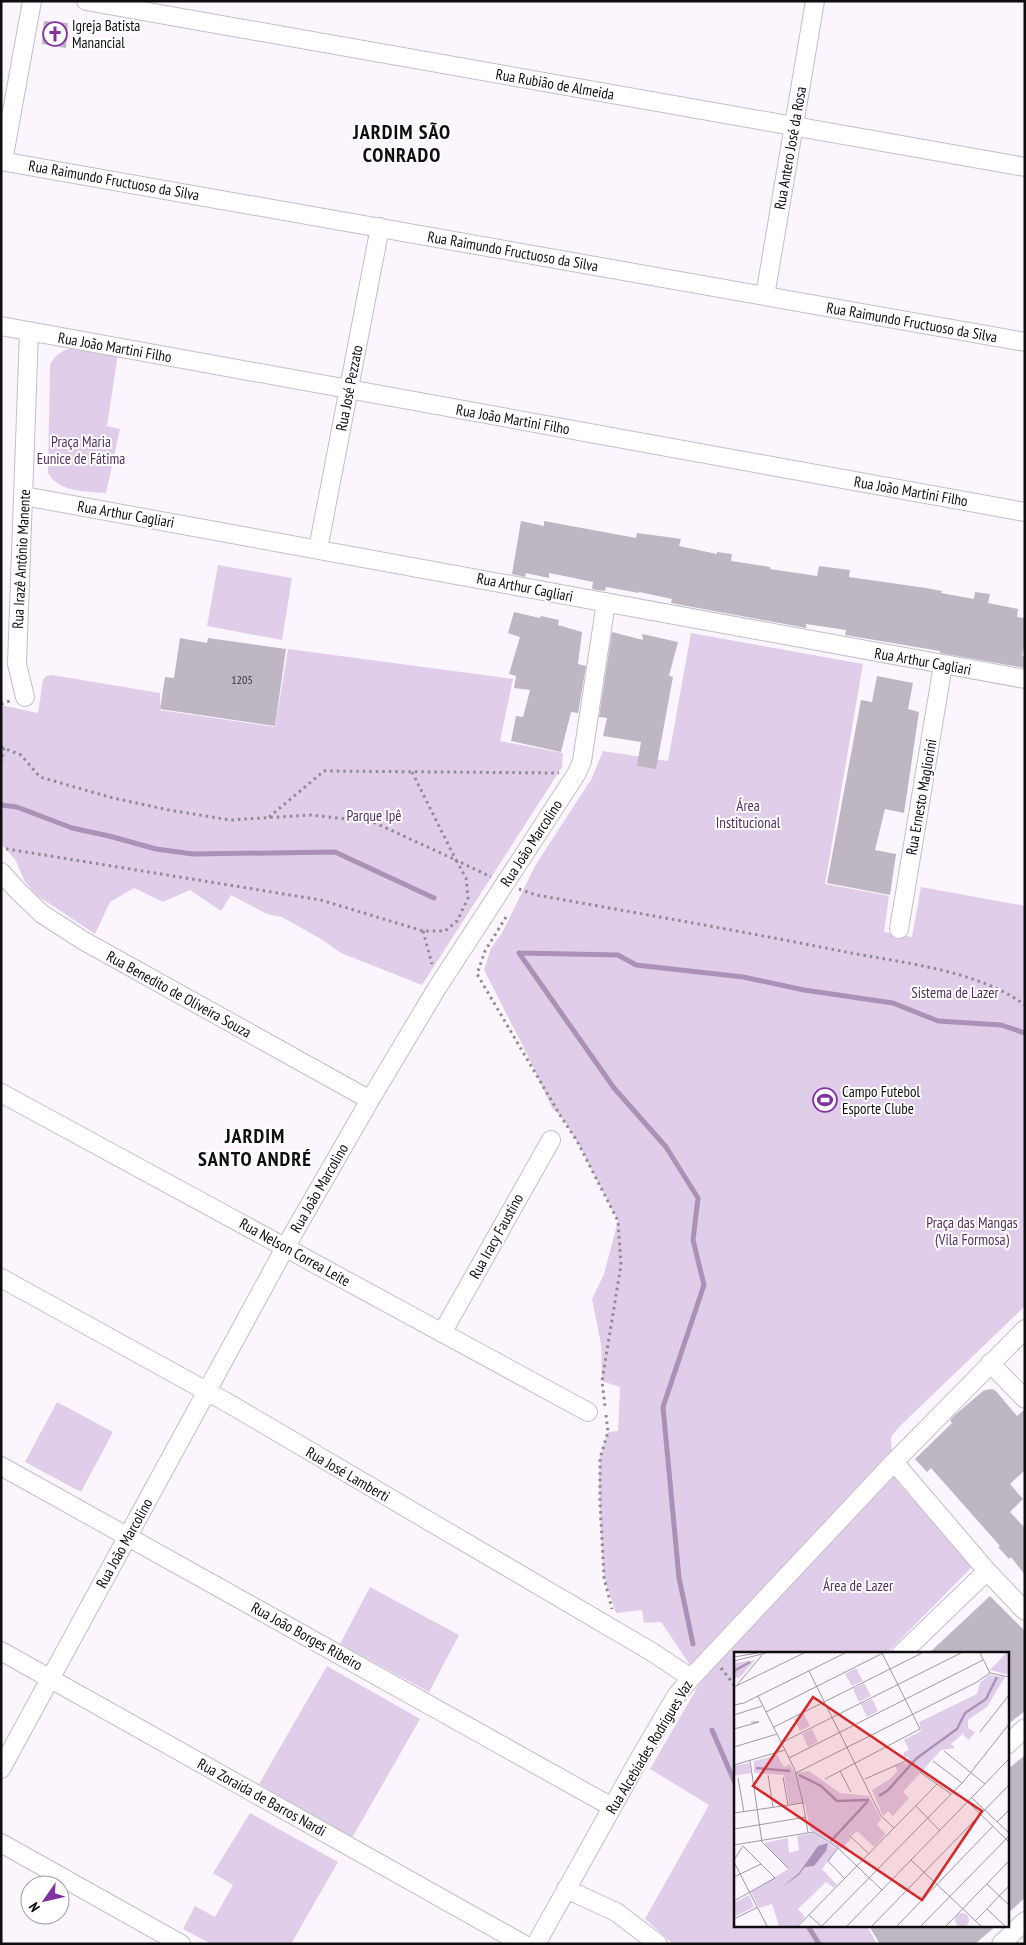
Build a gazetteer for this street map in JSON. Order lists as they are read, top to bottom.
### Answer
{
  "streets": {
    "street": [
      "Rua Rubião de Almeida",
      "Rua Antero José da Rosa",
      "Rua Raimundo Fructuoso da Silva",
      "Rua João Martini Filho",
      "Rua José Pezzato",
      "Rua Arthur Cagliari",
      "Rua Irazê Antônio Manente",
      "Rua Ernesto Magliorini",
      "Rua João Marcolino",
      "Rua Benedito de Oliveira Souza",
      "Rua Iracy Faustino",
      "Rua Nelson Correa Leite",
      "Rua José Lamberti",
      "Rua João Borges Ribeiro",
      "Rua Alcebíades Rodrigues Vaz",
      "Rua Zoraida de Barros Nardi"
    ]
  },
  "crossings": [
    ["Rua Rubião de Almeida", "Rua Antero José da Rosa"],
    ["Rua Antero José da Rosa", "Rua Raimundo Fructuoso da Silva"],
    ["Rua Raimundo Fructuoso da Silva", "Rua José Pezzato"],
    ["Rua João Martini Filho", "Rua José Pezzato"],
    ["Rua João Martini Filho", "Rua Irazê Antônio Manente"],
    ["Rua José Pezzato", "Rua Arthur Cagliari"],
    ["Rua Arthur Cagliari", "Rua Irazê Antônio Manente"],
    ["Rua Arthur Cagliari", "Rua Ernesto Magliorini"],
    ["Rua Arthur Cagliari", "Rua João Marcolino"],
    ["Rua João Marcolino", "Rua Benedito de Oliveira Souza"],
    ["Rua João Marcolino", "Rua Nelson Correa Leite"],
    ["Rua João Marcolino", "Rua José Lamberti"],
    ["Rua João Marcolino", "Rua João Borges Ribeiro"],
    ["Rua João Marcolino", "Rua Zoraida de Barros Nardi"],
    ["Rua Iracy Faustino", "Rua Nelson Correa Leite"],
    ["Rua José Lamberti", "Rua Alcebíades Rodrigues Vaz"],
    ["Rua João Borges Ribeiro", "Rua Alcebíades Rodrigues Vaz"]
  ],
  "districts": ["JARDIM SÃO CONRADO", "JARDIM SANTO ANDRÉ"],
  "parks": [
    "Praça Maria Eunice de Fátima",
    "Área Institucional",
    "Parque Ipê",
    "Sistema de Lazer",
    "Praça das Mangas (Vila Formosa)",
    "Área de Lazer"
  ],
  "places": {
    "church": ["Igreja Batista Manancial"],
    "sports": ["Campo Futebol Esporte Clube"]
  },
  "house_numbers": ["1205"],
  "north": "bottom left"
}
